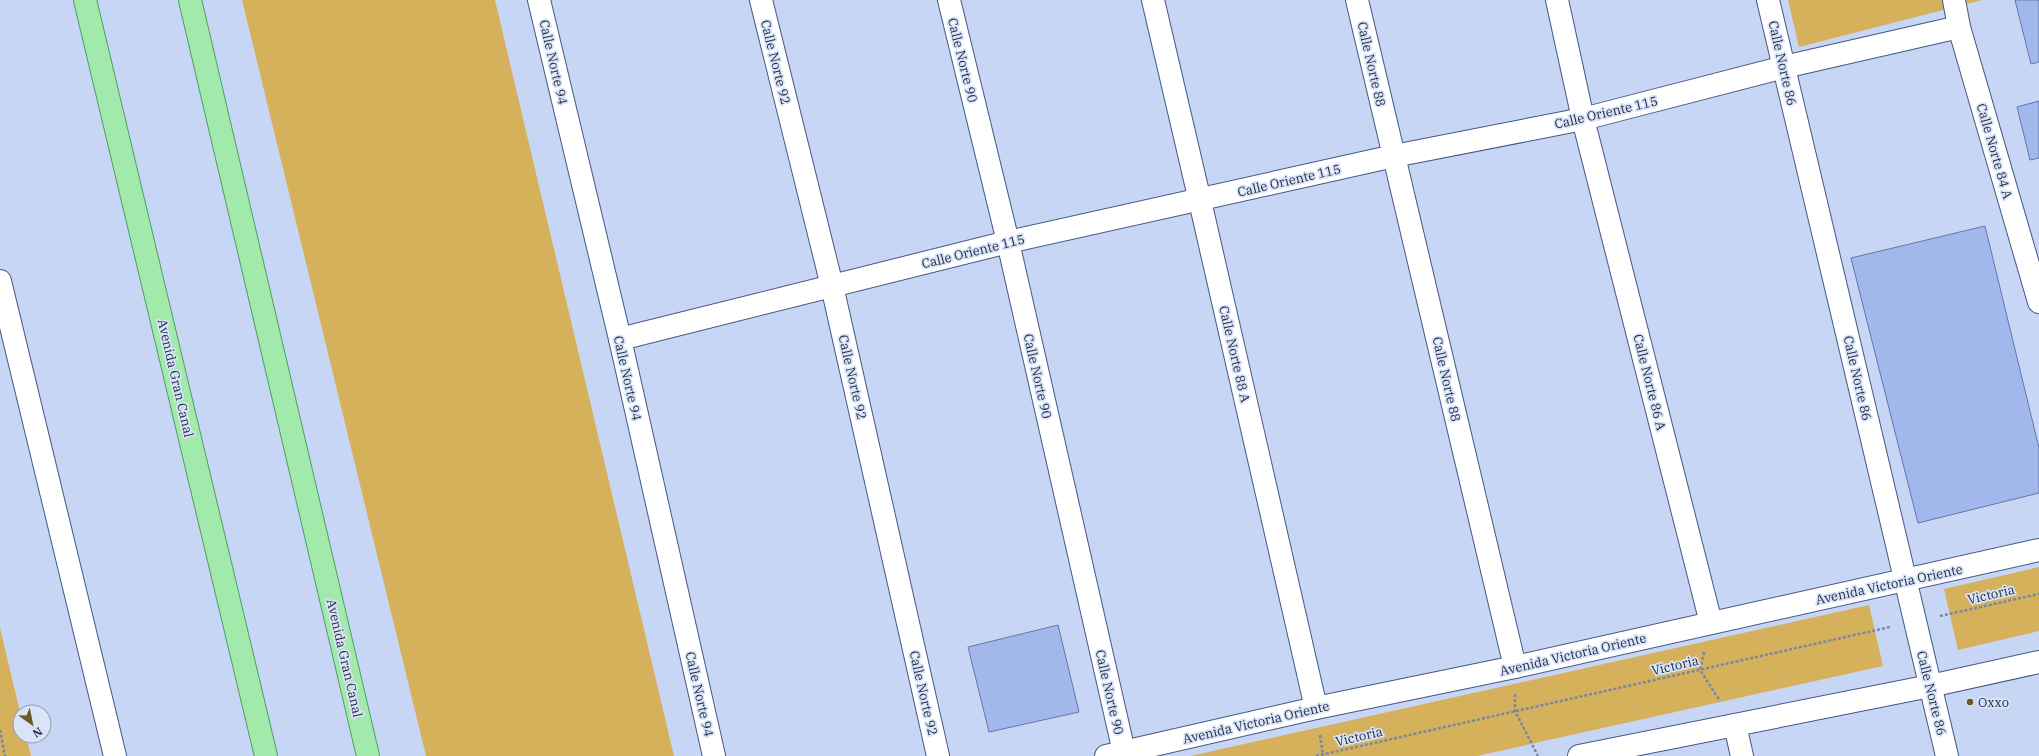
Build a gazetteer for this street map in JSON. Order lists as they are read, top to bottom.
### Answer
{
  "streets": {
    "main road": ["Avenida Gran Canal"],
    "street": [
      "Calle Norte 90",
      "Calle Norte 94",
      "Calle Norte 92",
      "Calle Norte 86",
      "Calle Norte 88",
      "Calle Oriente 115",
      "Calle Norte 84 A",
      "Calle Norte 88 A",
      "Calle Norte 86 A",
      "Avenida Victoria Oriente"
    ],
    "path": ["Victoria"]
  },
  "crossings": [
    ["Calle Norte 90", "Calle Oriente 115"],
    ["Calle Norte 90", "Avenida Victoria Oriente"],
    ["Calle Norte 94", "Calle Oriente 115"],
    ["Calle Norte 92", "Calle Oriente 115"],
    ["Calle Norte 86", "Calle Oriente 115"],
    ["Calle Norte 86", "Avenida Victoria Oriente"],
    ["Calle Norte 86", "Victoria"],
    ["Calle Norte 88", "Calle Oriente 115"],
    ["Calle Norte 88", "Avenida Victoria Oriente"],
    ["Calle Oriente 115", "Calle Norte 84 A"],
    ["Calle Oriente 115", "Calle Norte 88 A"],
    ["Calle Oriente 115", "Calle Norte 86 A"],
    ["Calle Norte 88 A", "Avenida Victoria Oriente"],
    ["Calle Norte 86 A", "Avenida Victoria Oriente"]
  ],
  "places": ["Oxxo"],
  "north": "bottom right"
}
